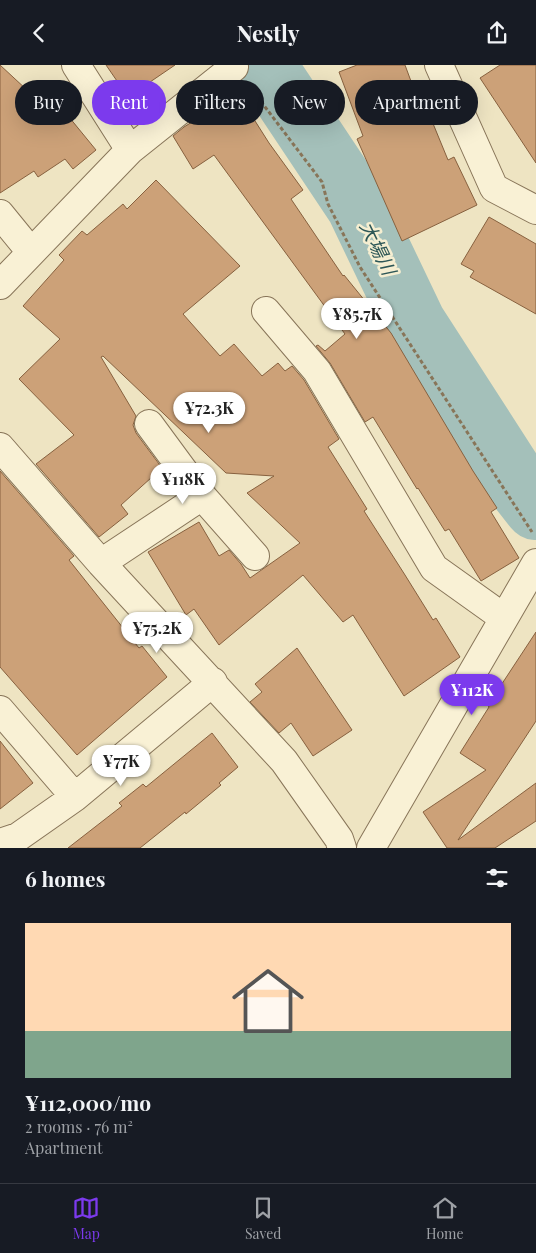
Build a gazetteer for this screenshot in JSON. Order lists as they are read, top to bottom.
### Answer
{
  "water": ["大場川"],
  "page": {
    "header": "Nestly",
    "chip": [
      "Buy",
      "Rent",
      "Filters",
      "New",
      "Apartment"
    ],
    "price": [
      "¥85.7K",
      "¥72.3K",
      "¥118K",
      "¥75.2K",
      "¥112K",
      "¥77K"
    ],
    "heading": "6 homes",
    "list": [
      {
        "name": "¥112,000/mo",
        "note": "2 rooms · 76 m² · Apartment"
      }
    ],
    "tabs": ["Map", "Saved", "Home"]
  }
}
